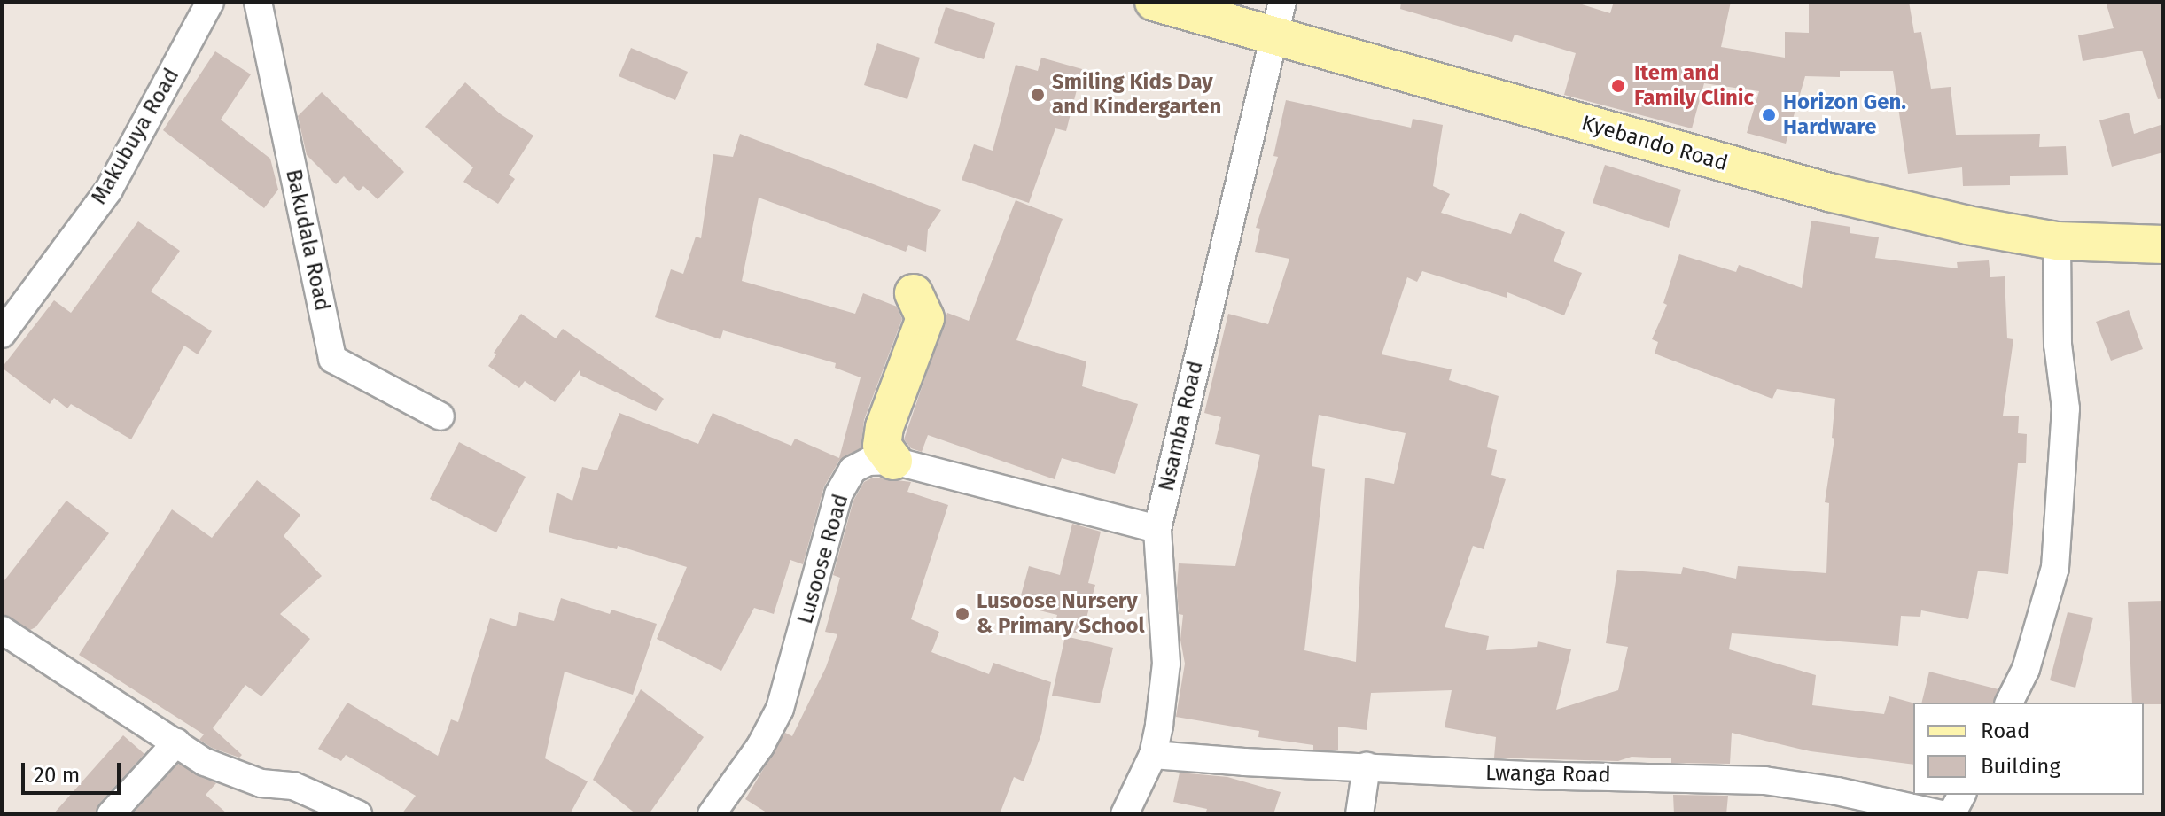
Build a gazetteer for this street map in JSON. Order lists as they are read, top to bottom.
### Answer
{
  "streets": {
    "street": [
      "Makubuya Road",
      "Kyebando Road",
      "Bakudala Road",
      "Nsamba Road",
      "Lusoose Road",
      "Lwanga Road"
    ]
  },
  "crossings": [
    ["Kyebando Road", "Nsamba Road"],
    ["Nsamba Road", "Lusoose Road"],
    ["Nsamba Road", "Lwanga Road"]
  ],
  "places": [
    "Item and Family Clinic",
    "Smiling Kids Day and Kindergarten",
    "Horizon Gen. Hardware",
    "Lusoose Nursery & Primary School"
  ],
  "legend": ["Road", "Building"],
  "scale_bar": "20 m"
}
